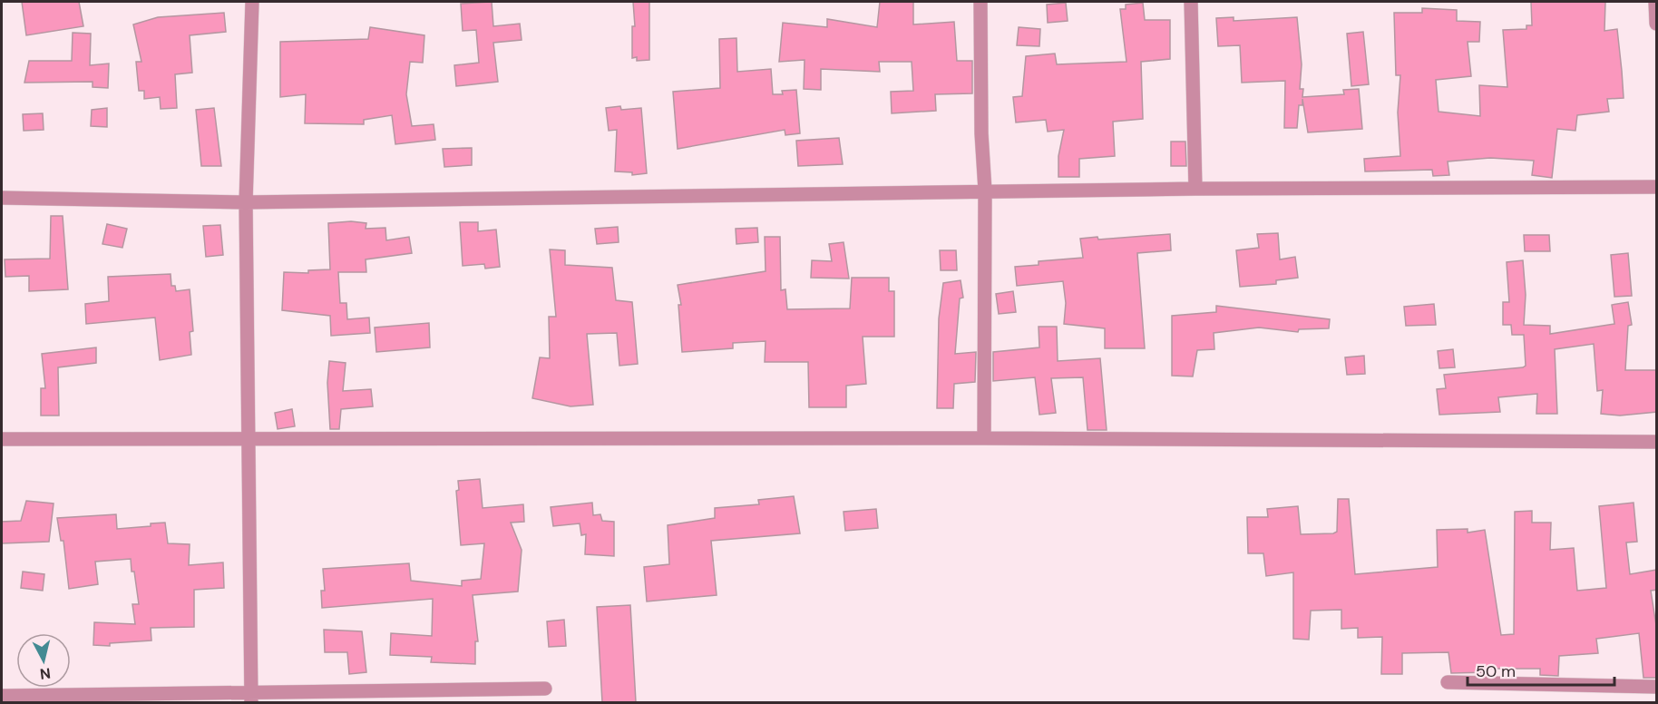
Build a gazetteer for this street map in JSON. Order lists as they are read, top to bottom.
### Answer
{
  "scale_bar": "50 m",
  "north": "bottom"
}
